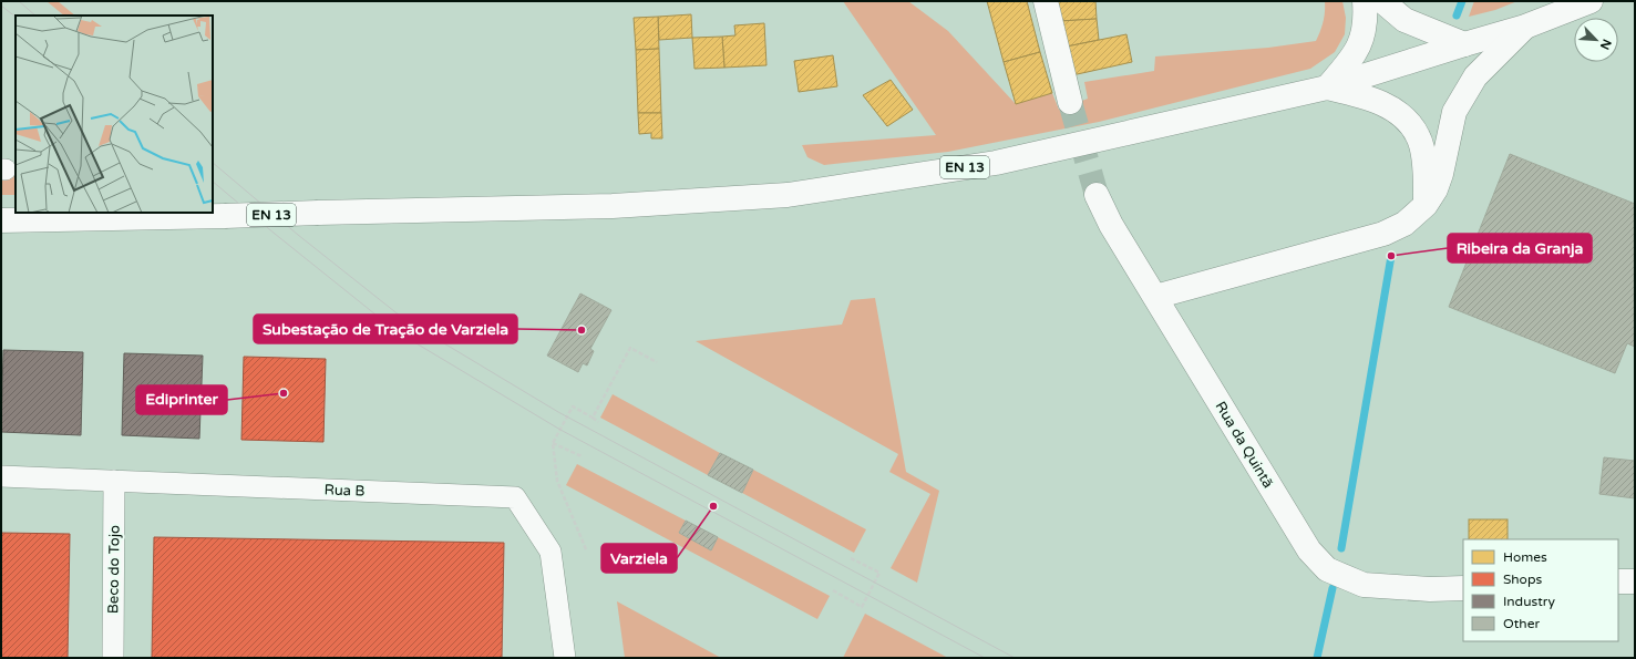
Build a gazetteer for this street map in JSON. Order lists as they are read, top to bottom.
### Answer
{
  "streets": {
    "main road": ["EN 13", "Rua da Quintã"],
    "street": ["Rua B", "Beco do Tojo"]
  },
  "crossings": [
    ["Rua B", "Beco do Tojo"]
  ],
  "places": [
    "Ribeira da Granja",
    "Subestação de Tração de Varziela",
    "Ediprinter",
    "Varziela"
  ],
  "legend": [
    "Homes",
    "Shops",
    "Industry",
    "Other"
  ],
  "north": "bottom right"
}
